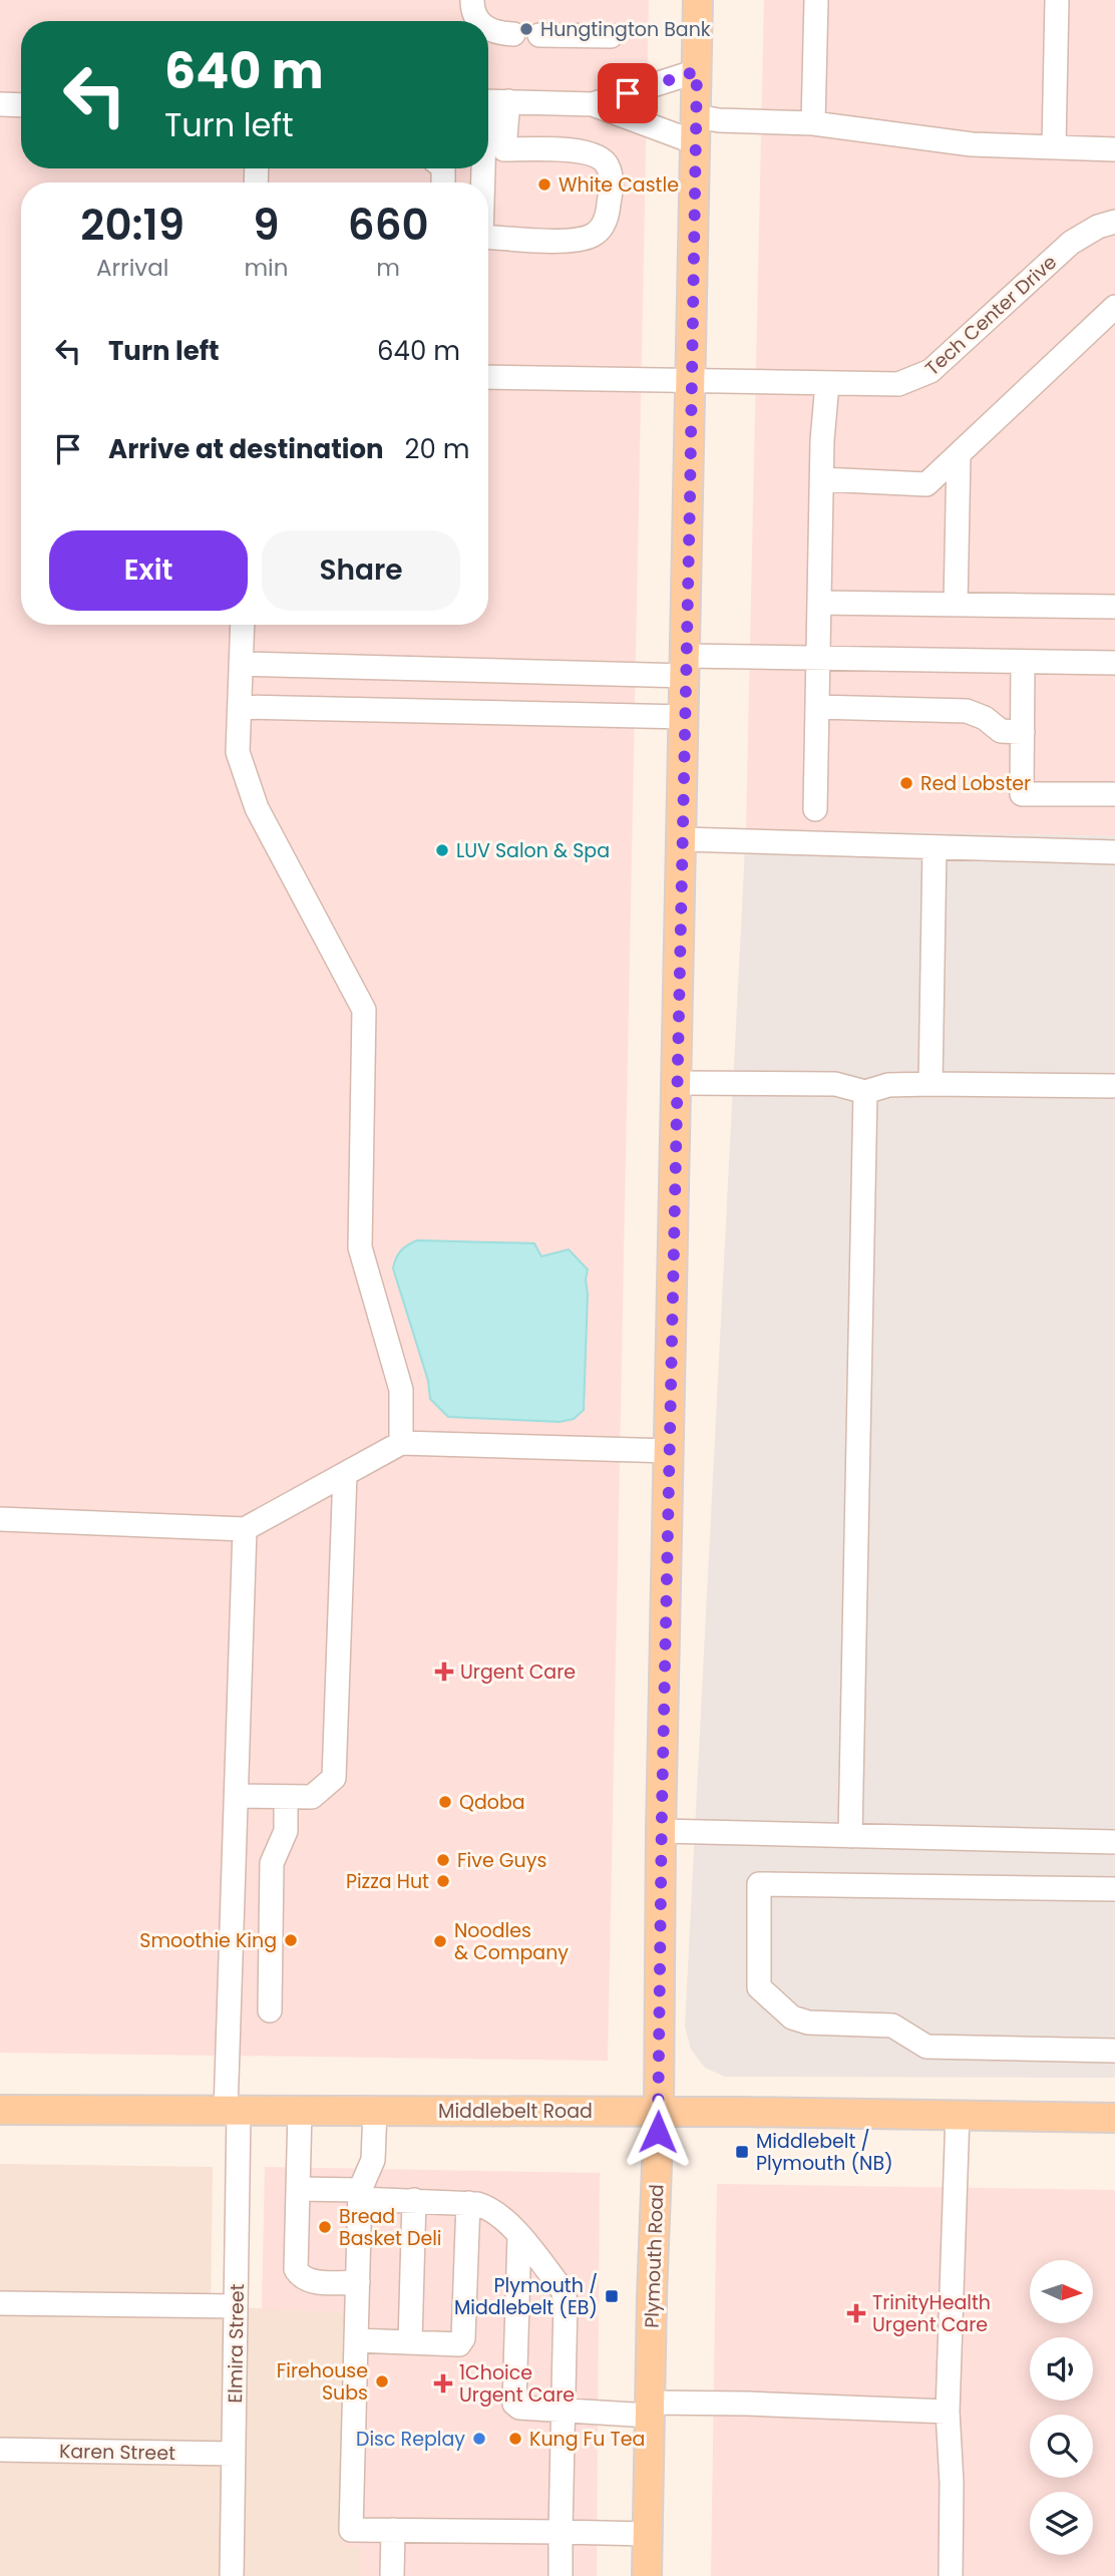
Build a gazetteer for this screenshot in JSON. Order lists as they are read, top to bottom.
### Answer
{
  "streets": {
    "main road": ["Middlebelt Road", "Plymouth Road"],
    "street": ["Tech Center Drive", "Elmira Street", "Karen Street"]
  },
  "crossings": [
    ["Tech Center Drive", "Plymouth Road"],
    ["Middlebelt Road", "Plymouth Road"],
    ["Middlebelt Road", "Elmira Street"],
    ["Elmira Street", "Karen Street"]
  ],
  "places": {
    "other": [
      "Hungtington Bank",
      "White Castle",
      "Red Lobster",
      "LUV Salon & Spa",
      "Qdoba",
      "Five Guys",
      "Pizza Hut",
      "Smoothie King",
      "Noodles & Company",
      "Bread Basket Deli",
      "Firehouse Subs",
      "Disc Replay",
      "Kung Fu Tea"
    ],
    "health": ["Urgent Care", "TrinityHealth Urgent Care", "1Choice Urgent Care"],
    "transit": ["Middlebelt / Plymouth (NB)", "Plymouth / Middlebelt (EB)"]
  },
  "north": "right",
  "page": {
    "turn": ["640 m", "Turn left"],
    "eta": [
      "20:19",
      "Arrival",
      "9",
      "min",
      "660",
      "m"
    ],
    "list": [
      {
        "name": "Turn left",
        "value": "640 m"
      },
      {
        "name": "Arrive at destination",
        "value": "20 m"
      }
    ],
    "buttons": ["Exit", "Share"]
  }
}
